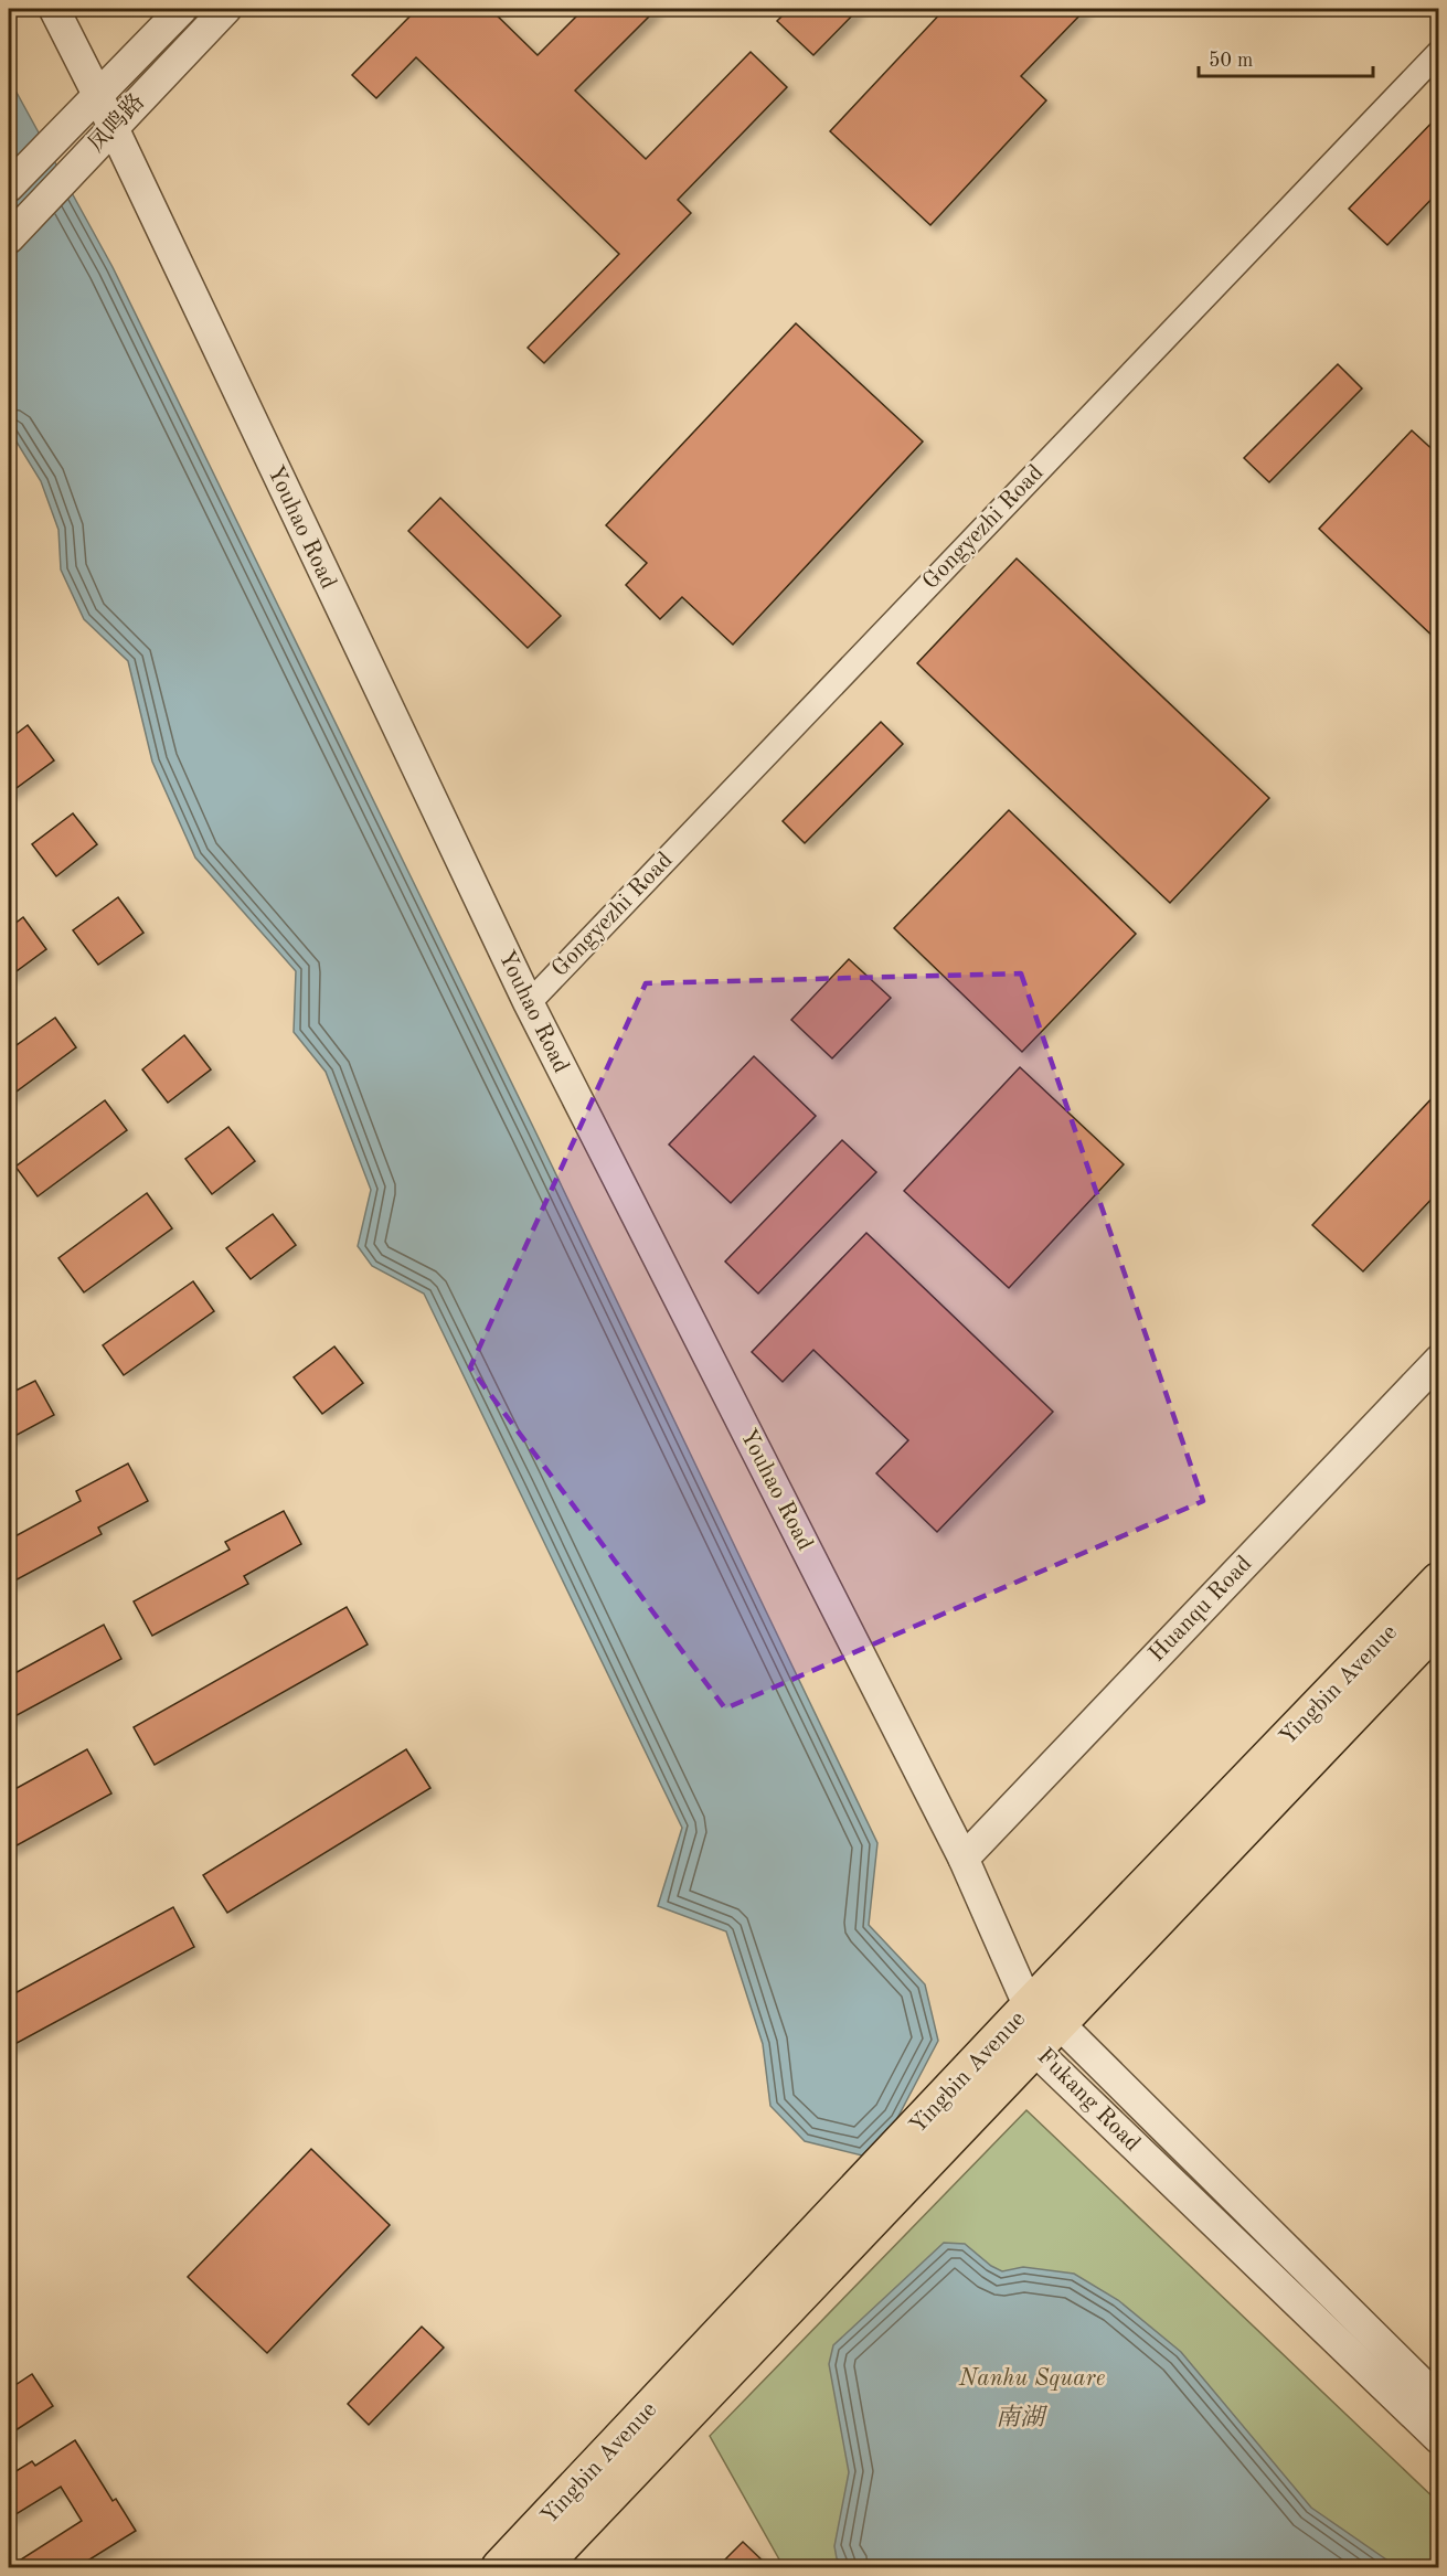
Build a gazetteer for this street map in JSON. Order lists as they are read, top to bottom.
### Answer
{
  "streets": {
    "main road": ["Yingbin Avenue"],
    "street": [
      "凤鸣路",
      "Youhao Road",
      "Gongyezhi Road",
      "Huanqu Road",
      "Fukang Road"
    ]
  },
  "crossings": [
    ["凤鸣路", "Youhao Road"],
    ["Youhao Road", "Gongyezhi Road"],
    ["Youhao Road", "Huanqu Road"],
    ["Youhao Road", "Yingbin Avenue"],
    ["Youhao Road", "Fukang Road"],
    ["Yingbin Avenue", "Fukang Road"]
  ],
  "water": ["南湖"],
  "parks": ["Nanhu Square"],
  "scale_bar": "50 m"
}
